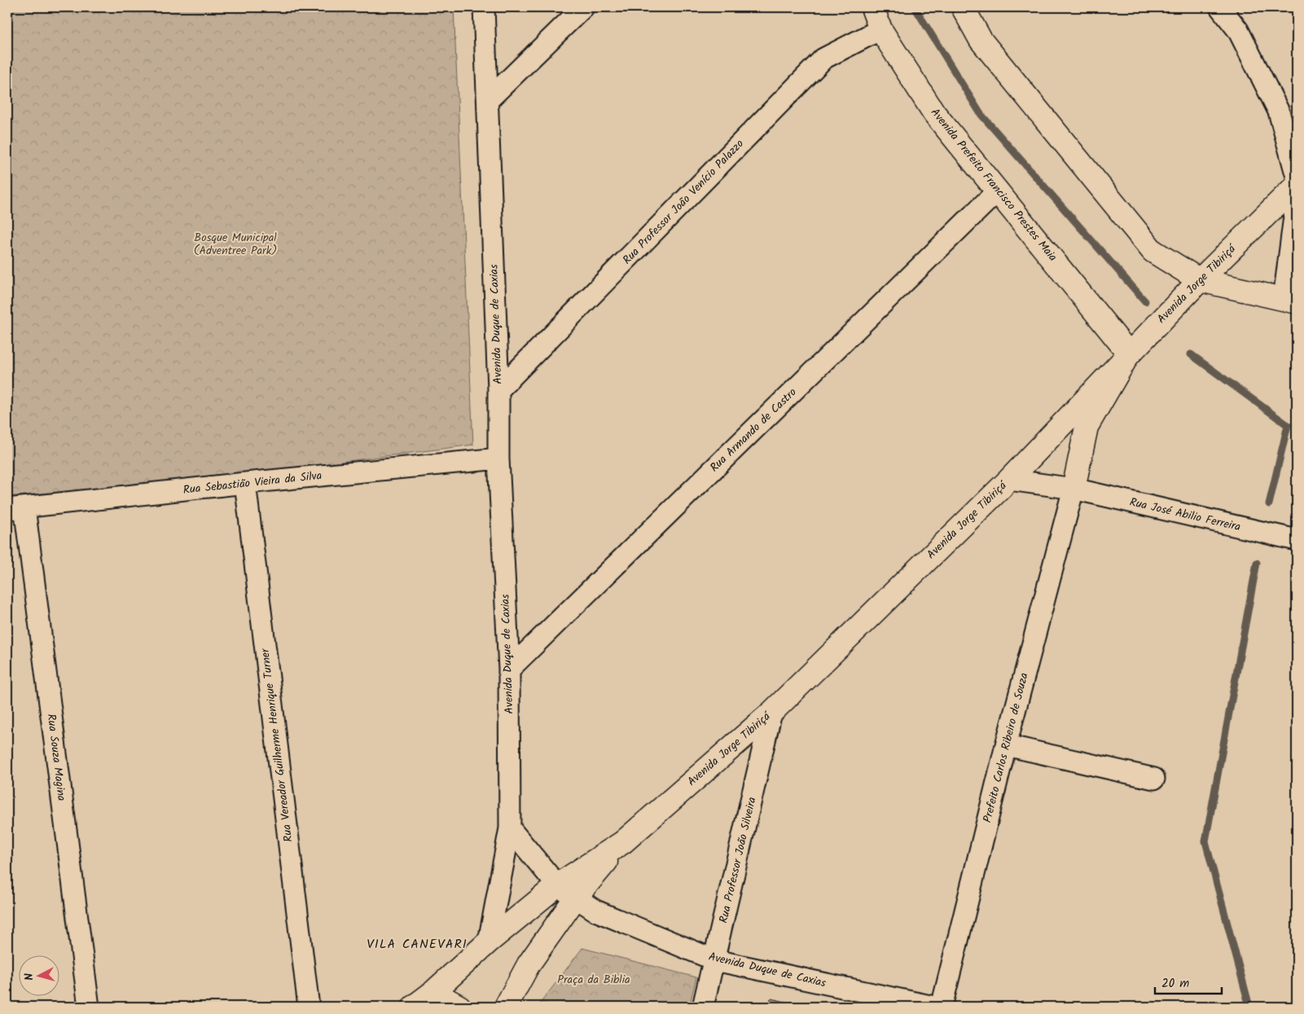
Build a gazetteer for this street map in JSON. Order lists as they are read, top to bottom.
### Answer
{
  "streets": {
    "street": [
      "Avenida Prefeito Francisco Prestes Maia",
      "Rua Professor João Venício Palazzo",
      "Avenida Jorge Tibiriçá",
      "Avenida Duque de Caxias",
      "Rua Armando de Castro",
      "Rua Sebastião Vieira da Silva",
      "Rua José Abilio Ferreira",
      "Rua Vereador Guilherme Henrique Turner",
      "Prefeito Carlos Ribeiro de Souza",
      "Rua Souza Magina",
      "Rua Professor João Silveira"
    ]
  },
  "crossings": [
    ["Avenida Prefeito Francisco Prestes Maia", "Rua Professor João Venício Palazzo"],
    ["Avenida Prefeito Francisco Prestes Maia", "Avenida Jorge Tibiriçá"],
    ["Avenida Prefeito Francisco Prestes Maia", "Rua Armando de Castro"],
    ["Rua Professor João Venício Palazzo", "Avenida Duque de Caxias"],
    ["Avenida Jorge Tibiriçá", "Rua José Abilio Ferreira"],
    ["Avenida Jorge Tibiriçá", "Rua Professor João Silveira"],
    ["Avenida Duque de Caxias", "Rua Armando de Castro"],
    ["Avenida Duque de Caxias", "Rua Sebastião Vieira da Silva"],
    ["Avenida Duque de Caxias", "Rua Professor João Silveira"],
    ["Rua Sebastião Vieira da Silva", "Rua Vereador Guilherme Henrique Turner"],
    ["Rua Sebastião Vieira da Silva", "Rua Souza Magina"],
    ["Rua José Abilio Ferreira", "Prefeito Carlos Ribeiro de Souza"]
  ],
  "districts": ["VILA CANEVARI"],
  "parks": ["Bosque Municipal (Adventree Park)", "Praça da Biblia"],
  "scale_bar": "20 m",
  "north": "left"
}
